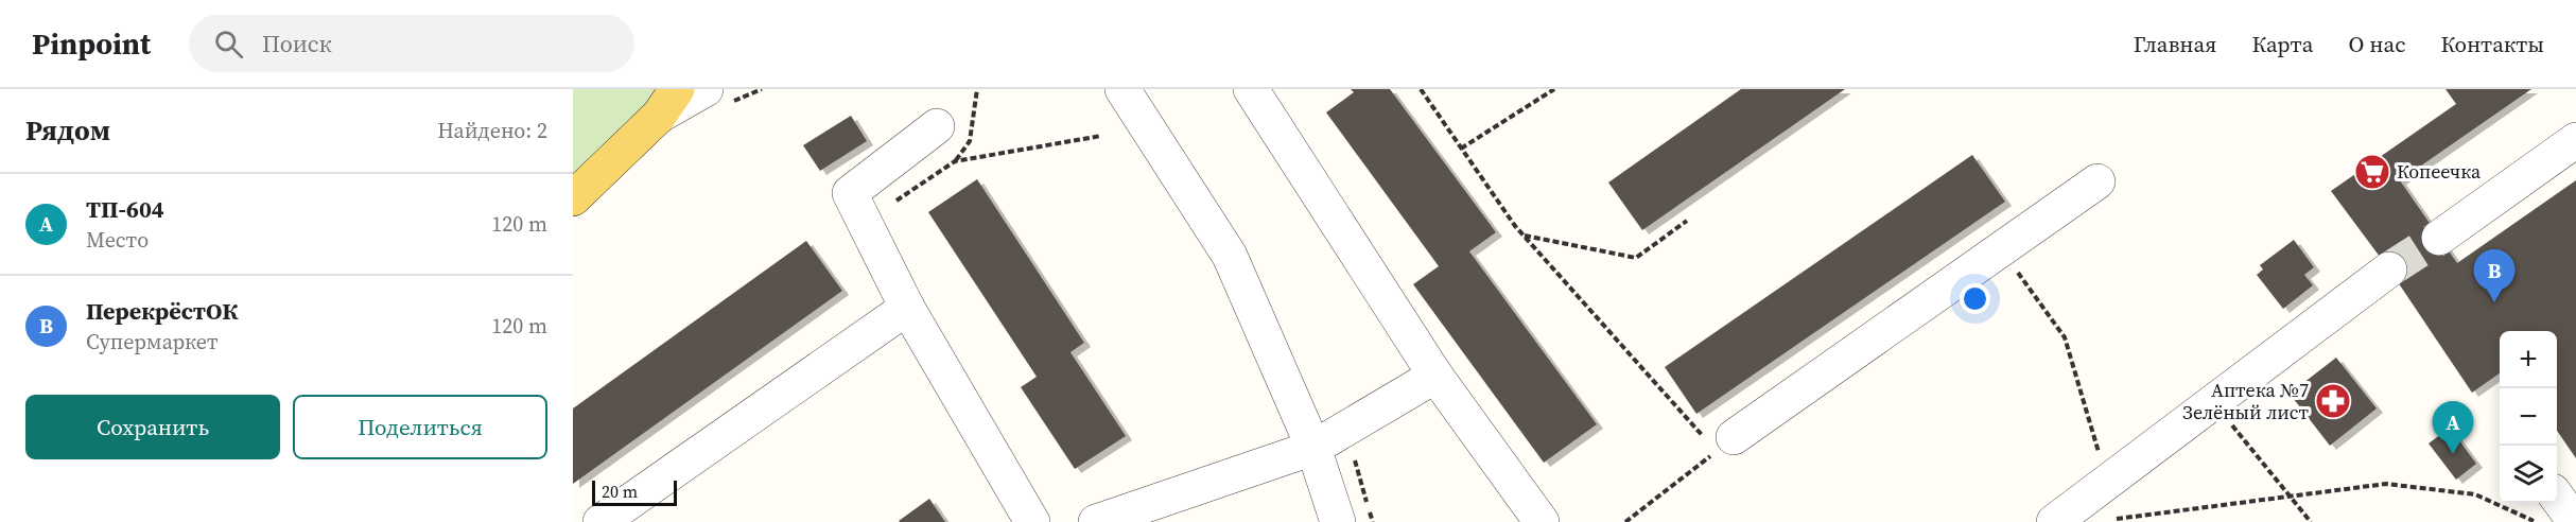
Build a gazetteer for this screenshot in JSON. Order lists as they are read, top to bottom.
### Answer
{
  "places": {
    "supermarket": ["Копеечка"],
    "pharmacy": ["Аптека №7 Зелёный лист"]
  },
  "scale_bar": "20 m",
  "page": {
    "header": "Pinpoint",
    "search": "Поиск",
    "nav": [
      "Главная",
      "Карта",
      "О нас",
      "Контакты"
    ],
    "heading": ["Рядом", "Найдено: 2"],
    "list": [
      {
        "mark": "A",
        "name": "ТП-604",
        "note": "Место",
        "value": "120 m"
      },
      {
        "mark": "B",
        "name": "ПерекрёстОК",
        "note": "Супермаркет",
        "value": "120 m"
      }
    ],
    "pins": ["B", "A"],
    "map_buttons": ["+", "−"],
    "buttons": ["Сохранить", "Поделиться"],
    "scale": "20 m"
  }
}
